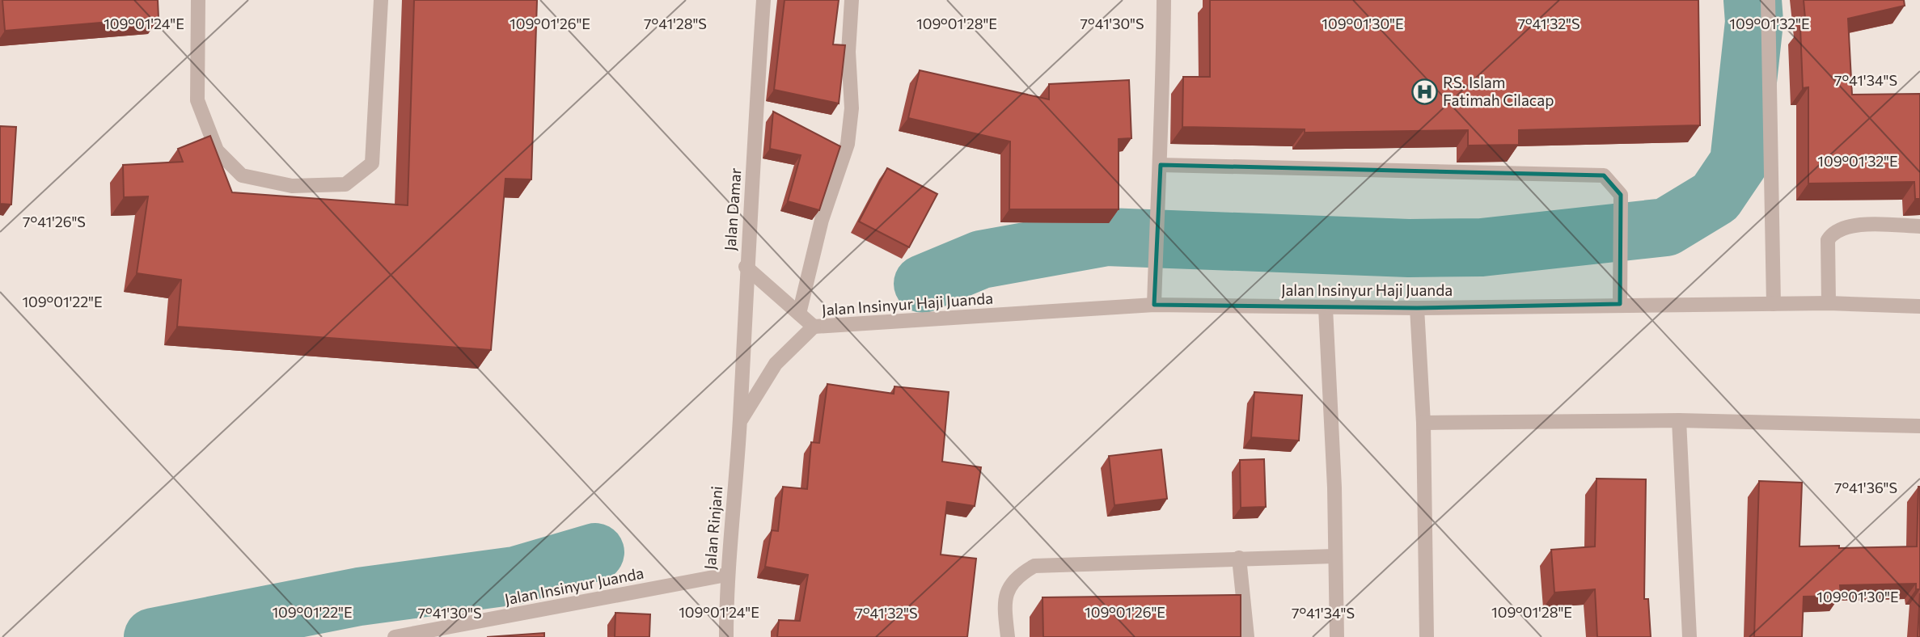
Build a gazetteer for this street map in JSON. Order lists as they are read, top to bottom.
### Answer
{
  "streets": {
    "street": [
      "Jalan Damar",
      "Jalan Insinyur Haji Juanda",
      "Jalan Rinjani",
      "Jalan Insinyur Juanda"
    ]
  },
  "crossings": [
    ["Jalan Damar", "Jalan Rinjani"],
    ["Jalan Rinjani", "Jalan Insinyur Juanda"]
  ],
  "places": {
    "hospital": ["RS. Islam Fatimah Cilacap"]
  },
  "coordinates": [
    "7°41'28\"S",
    "7°41'30\"S",
    "7°41'32\"S",
    "109°01'24\"E",
    "109°01'26\"E",
    "109°01'28\"E",
    "109°01'30\"E",
    "109°01'32\"E",
    "7°41'34\"S",
    "7°41'26\"S",
    "109°01'22\"E",
    "7°41'36\"S"
  ]
}
